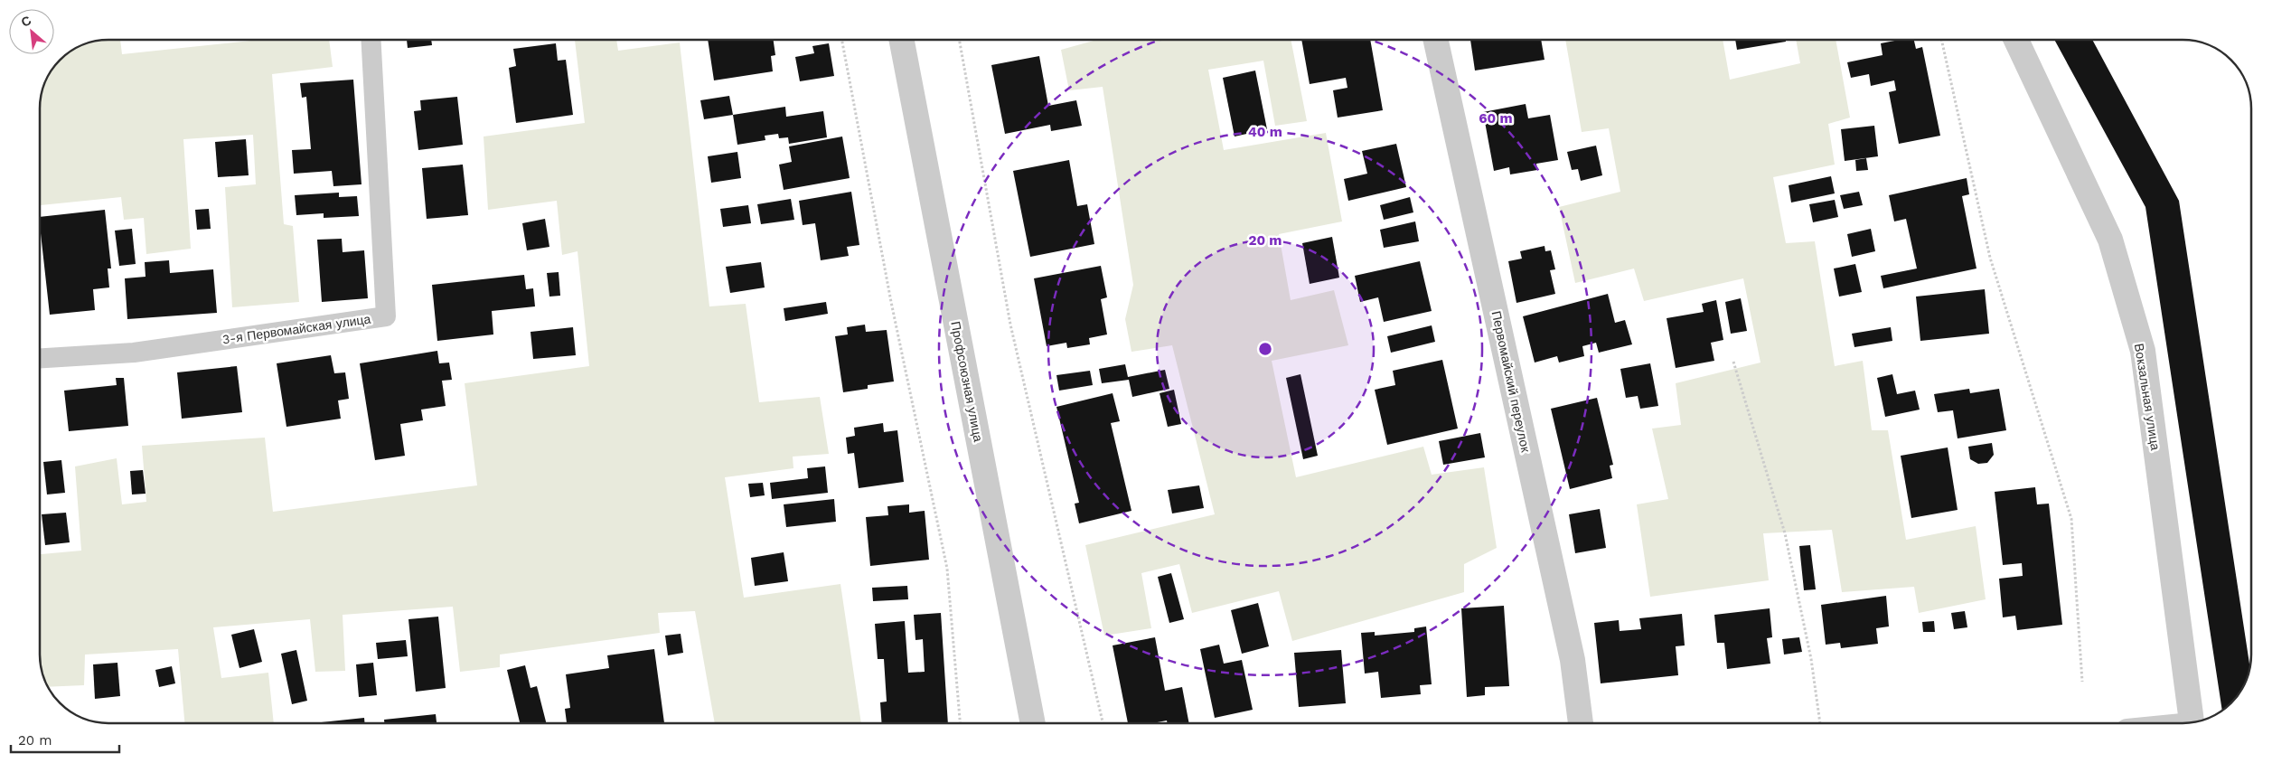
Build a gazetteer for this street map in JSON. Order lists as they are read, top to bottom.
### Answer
{
  "streets": {
    "street": ["Профсоюзная улица", "Первомайский переулок", "Вокзальная улица"],
    "lane": ["3-я Первомайская улица"]
  },
  "scale_bar": "20 m",
  "north": "top left",
  "rings": ["60 m", "40 m", "20 m"]
}
